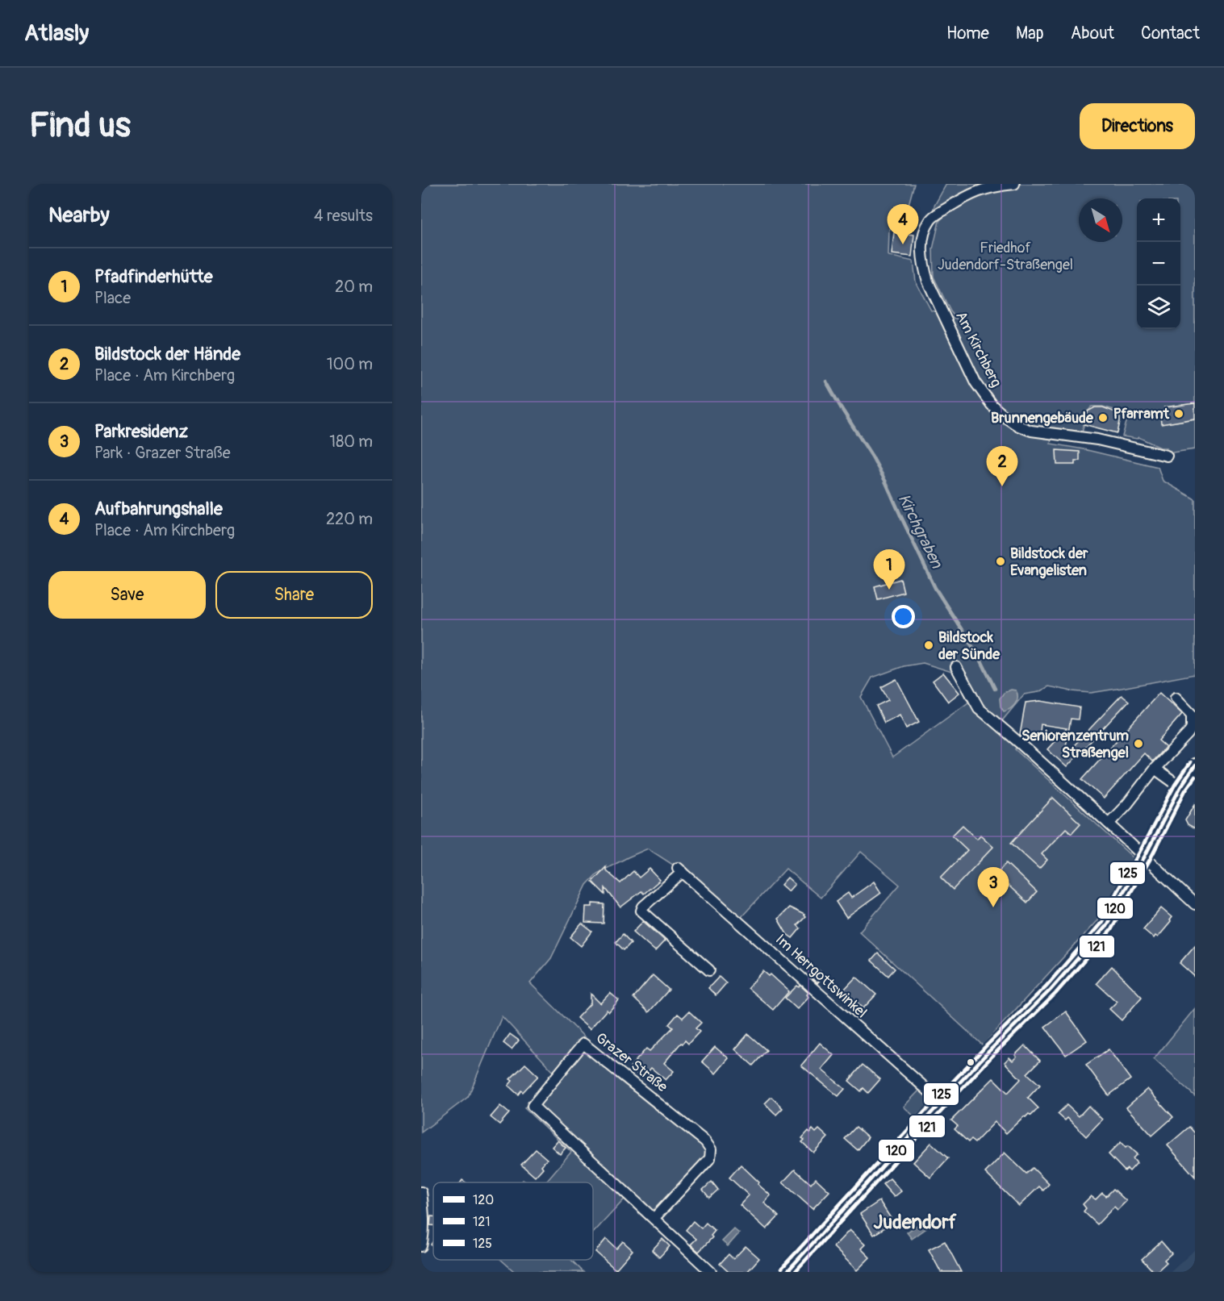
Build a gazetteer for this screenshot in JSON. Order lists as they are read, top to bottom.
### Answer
{
  "streets": {
    "street": ["Am Kirchberg", "Im Herrgottswinkel", "Grazer Straße"]
  },
  "districts": ["Judendorf"],
  "water": ["Kirchgraben"],
  "parks": ["Friedhof Judendorf-Straßengel"],
  "places": [
    "Pfarramt",
    "Brunnengebäude",
    "Bildstock der Evangelisten",
    "Bildstock der Sünde",
    "Seniorenzentrum Straßengel"
  ],
  "lines": ["transit line 125", "transit line 120", "transit line 121"],
  "legend": ["120", "121", "125"],
  "north": "bottom right",
  "page": {
    "header": "Atlasly",
    "nav": [
      "Home",
      "Map",
      "About",
      "Contact"
    ],
    "buttons": [
      "Directions",
      ["Save", "Share"]
    ],
    "title": "Find us",
    "heading": ["Nearby", "4 results"],
    "map_buttons": ["+", "−"],
    "pins": [
      "4",
      "2",
      "1",
      "3"
    ],
    "list": [
      {
        "mark": "1",
        "name": "Pfadfinderhütte",
        "note": "Place",
        "value": "20 m"
      },
      {
        "mark": "2",
        "name": "Bildstock der Hände",
        "note": "Place · Am Kirchberg",
        "value": "100 m"
      },
      {
        "mark": "3",
        "name": "Parkresidenz",
        "note": "Park · Grazer Straße",
        "value": "180 m"
      },
      {
        "mark": "4",
        "name": "Aufbahrungshalle",
        "note": "Place · Am Kirchberg",
        "value": "220 m"
      }
    ]
  }
}
